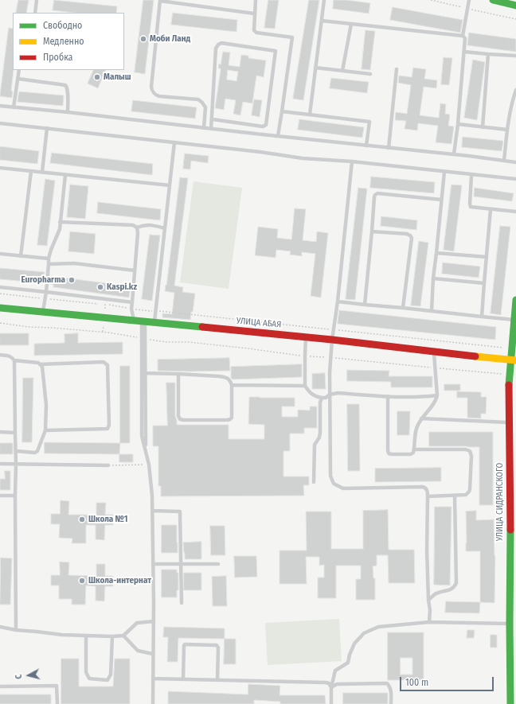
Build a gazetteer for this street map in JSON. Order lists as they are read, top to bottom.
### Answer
{
  "streets": {
    "street": ["УЛИЦА АБАЯ", "УЛИЦА СИДРАНСКОГО"]
  },
  "crossings": [
    ["УЛИЦА АБАЯ", "УЛИЦА СИДРАНСКОГО"]
  ],
  "places": [
    "Моби Ланд",
    "Малыш",
    "Europharma",
    "Kaspi.kz",
    "Школа №1",
    "Школа-интернат"
  ],
  "legend": ["Свободно", "Медленно", "Пробка"],
  "scale_bar": "100 m",
  "north": "left"
}
